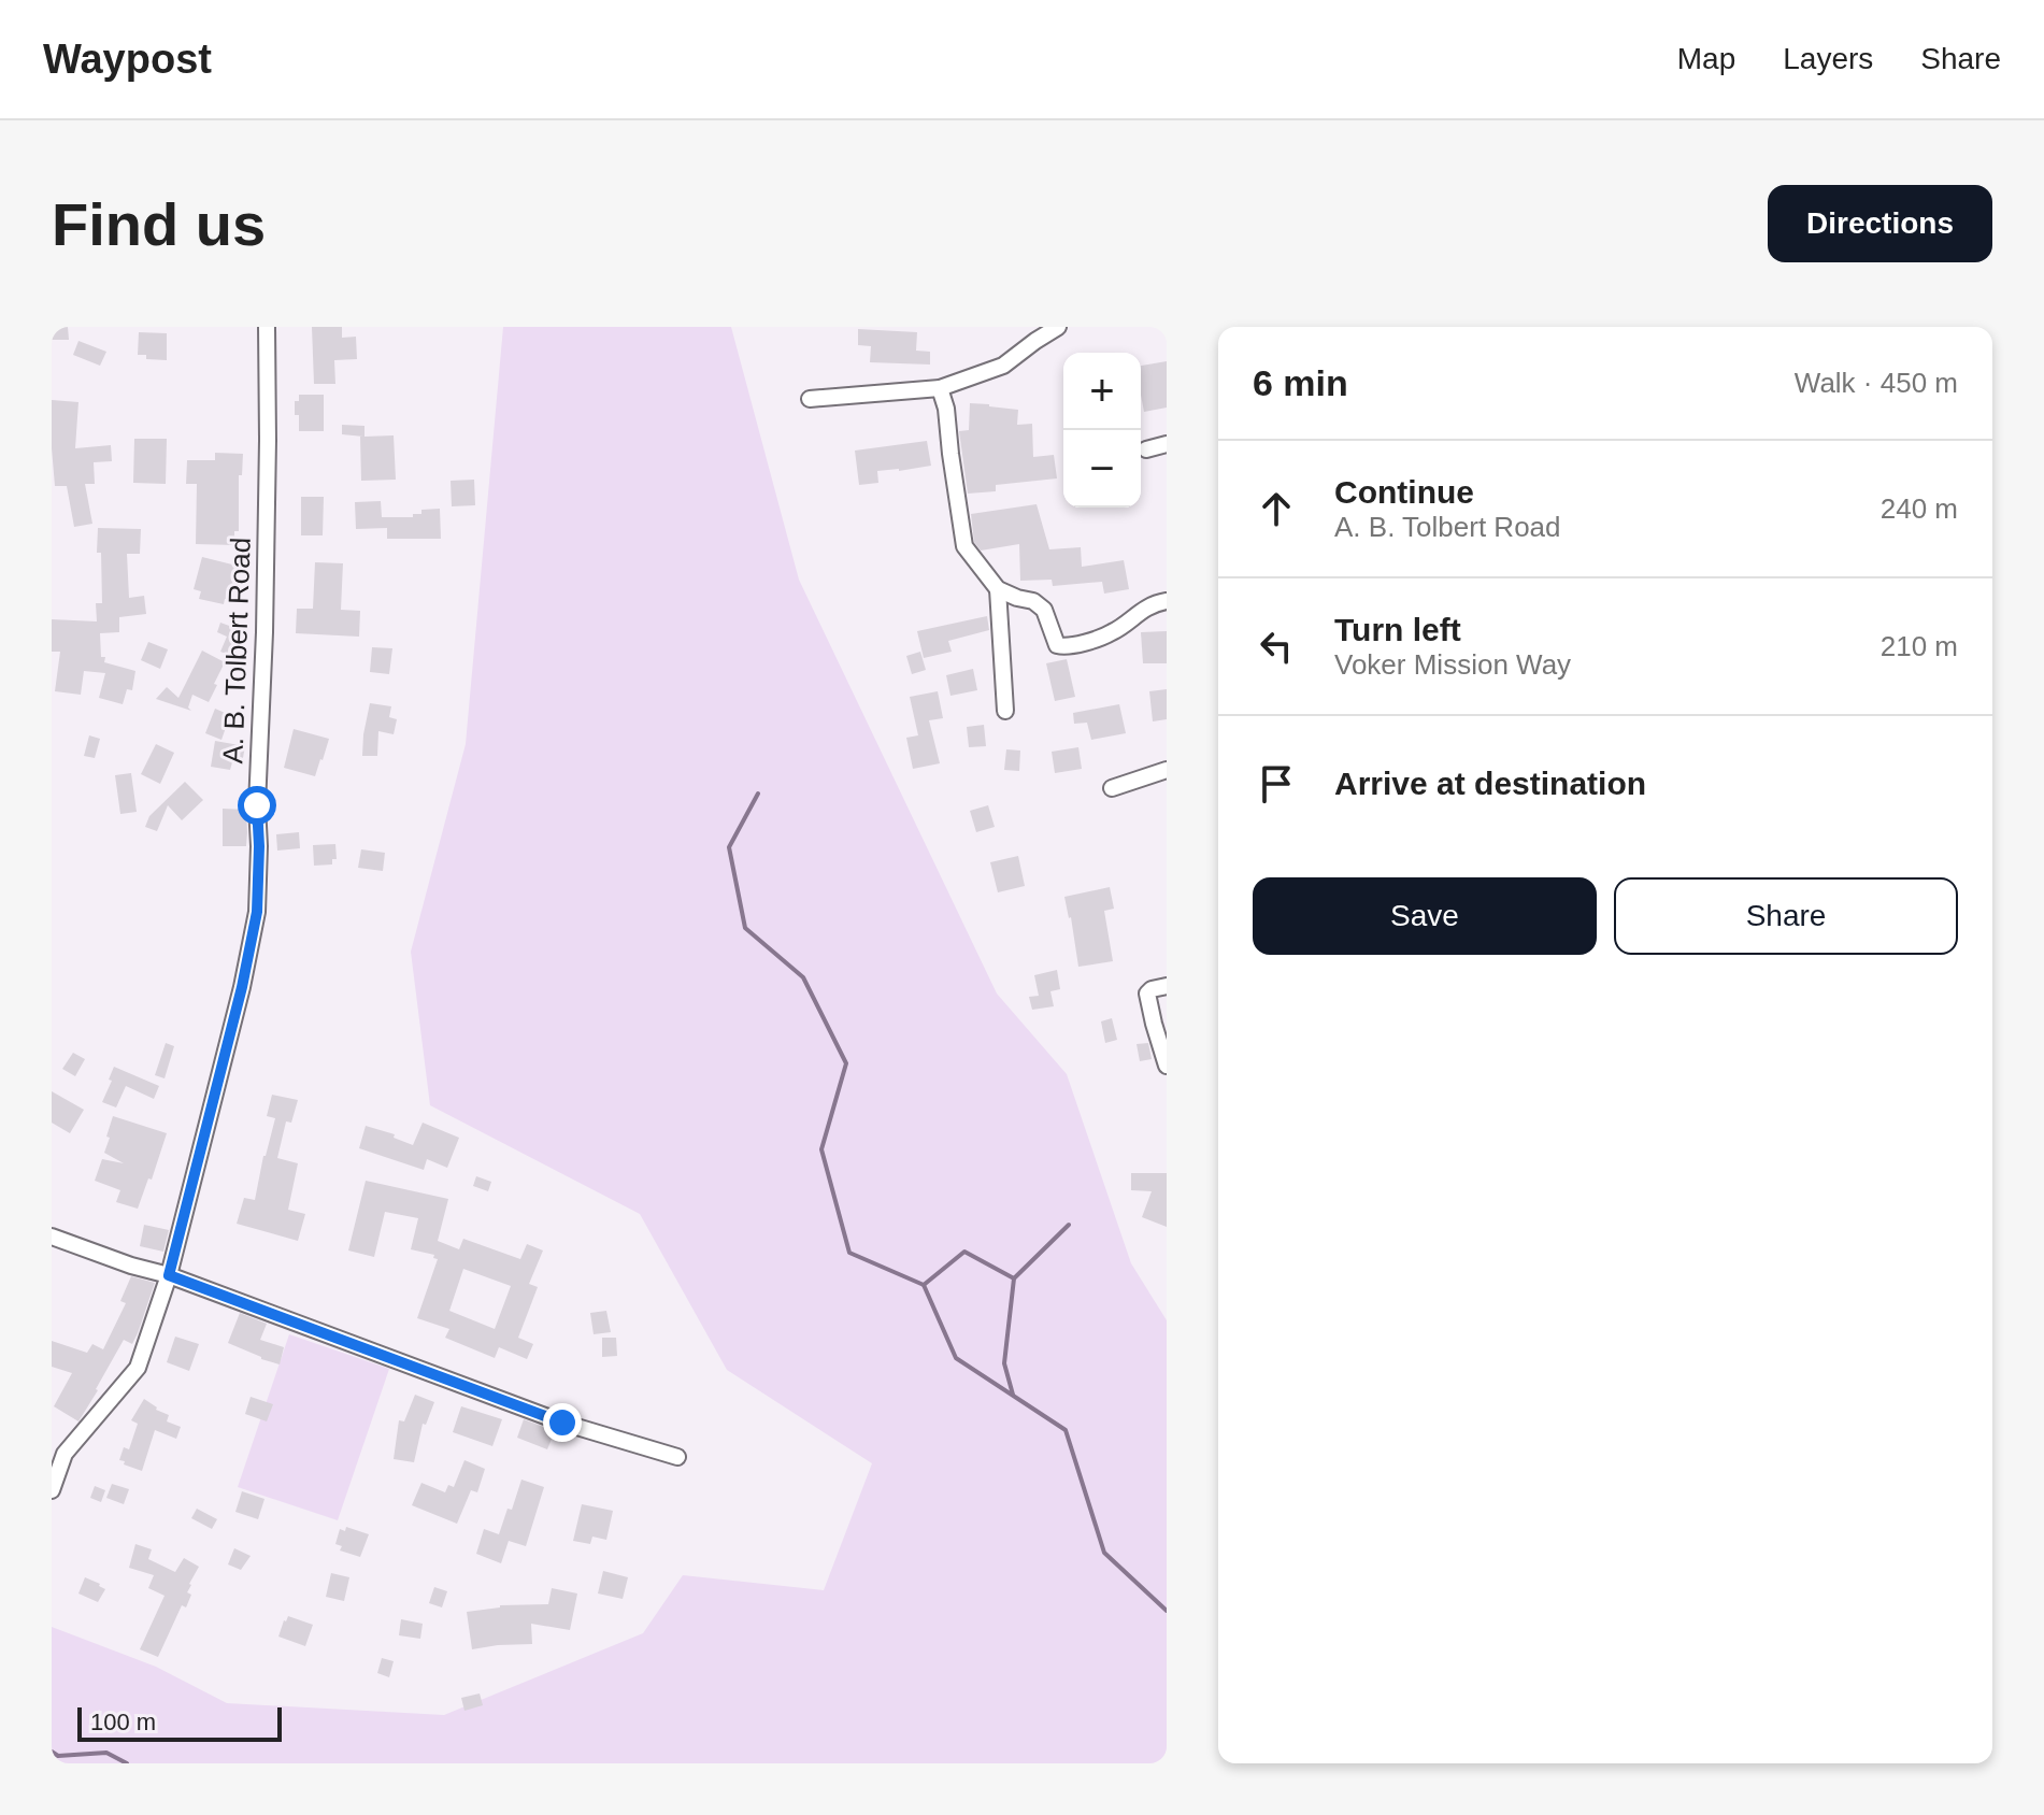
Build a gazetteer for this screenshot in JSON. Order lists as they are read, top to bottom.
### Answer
{
  "streets": {
    "street": ["A. B. Tolbert Road"]
  },
  "scale_bar": "100 m",
  "page": {
    "header": "Waypost",
    "nav": ["Map", "Layers", "Share"],
    "buttons": [
      "Directions",
      ["Save", "Share"]
    ],
    "title": "Find us",
    "heading": ["6 min", "Walk · 450 m"],
    "map_buttons": ["+", "−"],
    "list": [
      ["Continue", "A. B. Tolbert Road", "240 m"],
      ["Turn left", "Voker Mission Way", "210 m"],
      "Arrive at destination"
    ],
    "scale": "100 m"
  }
}
